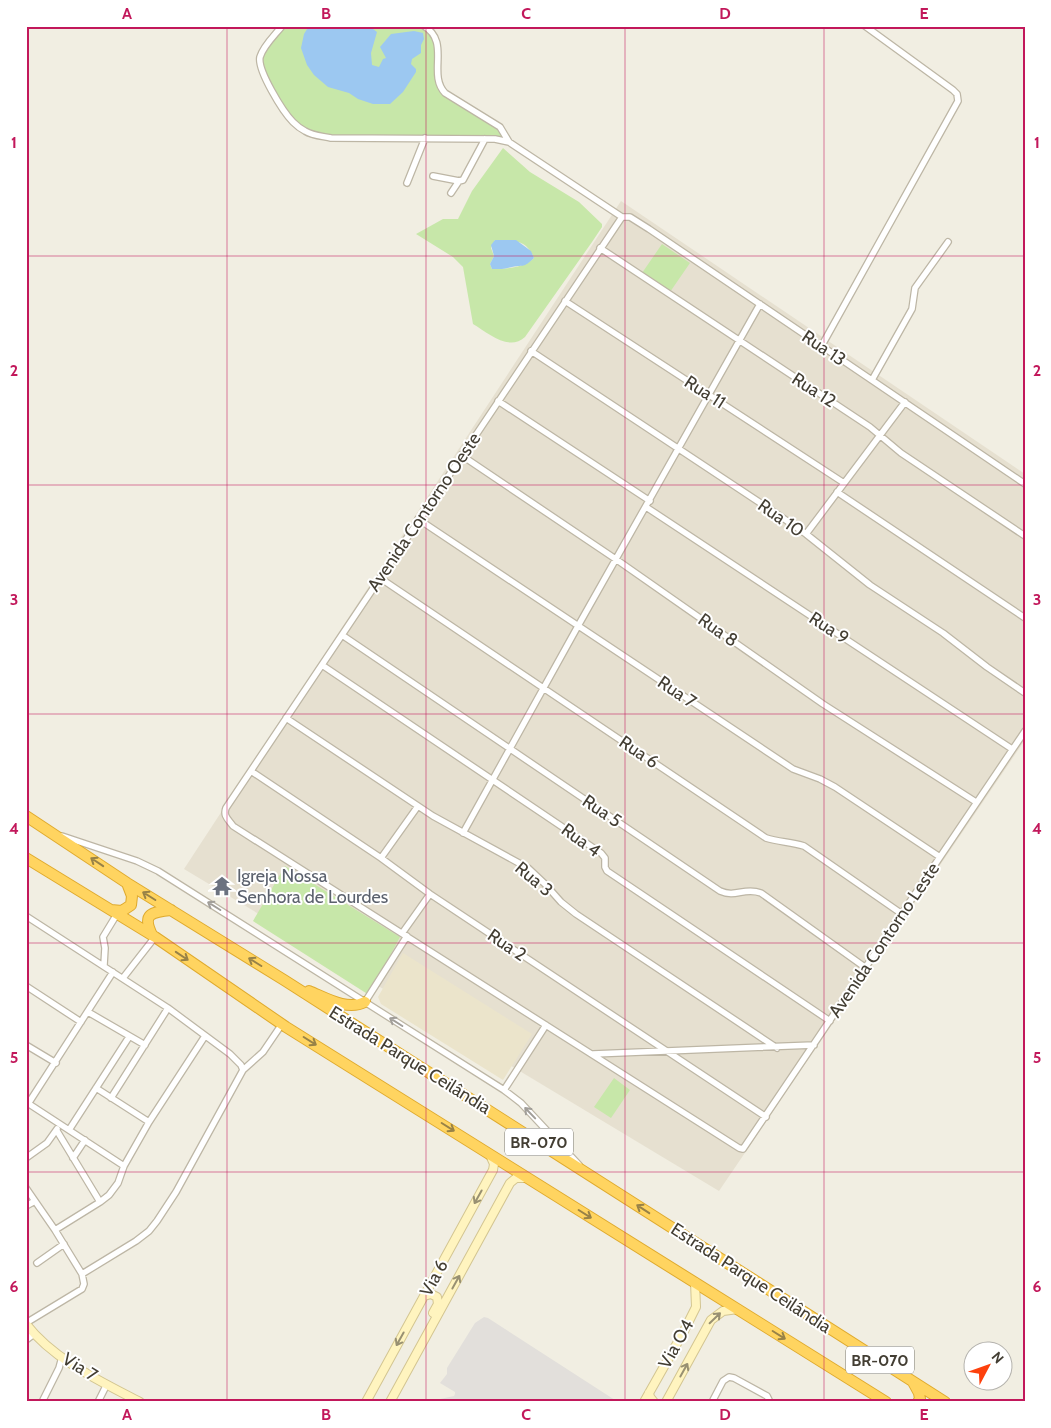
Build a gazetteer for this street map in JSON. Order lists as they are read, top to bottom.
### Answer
{
  "streets": {
    "highway": ["Estrada Parque Ceilândia", "BR-070"],
    "main road": ["Via 6", "Via O4", "Via 7"],
    "street": [
      "Rua 13",
      "Rua 12",
      "Rua 11",
      "Avenida Contorno Oeste",
      "Rua 10",
      "Rua 9",
      "Rua 8",
      "Rua 7",
      "Rua 6",
      "Rua 5",
      "Rua 4",
      "Rua 3",
      "Avenida Contorno Leste",
      "Rua 2"
    ]
  },
  "crossings": [
    ["Rua 13", "Avenida Contorno Oeste"],
    ["Rua 12", "Avenida Contorno Oeste"],
    ["Rua 11", "Avenida Contorno Oeste"],
    ["Avenida Contorno Oeste", "Rua 10"],
    ["Avenida Contorno Oeste", "Rua 8"],
    ["Avenida Contorno Oeste", "Rua 7"],
    ["Avenida Contorno Oeste", "Rua 6"],
    ["Avenida Contorno Oeste", "Rua 5"],
    ["Avenida Contorno Oeste", "Rua 4"],
    ["Avenida Contorno Oeste", "Rua 3"],
    ["Avenida Contorno Oeste", "Rua 2"],
    ["Rua 9", "Avenida Contorno Leste"],
    ["Rua 8", "Avenida Contorno Leste"],
    ["Rua 7", "Avenida Contorno Leste"],
    ["Rua 6", "Avenida Contorno Leste"],
    ["Rua 5", "Avenida Contorno Leste"],
    ["Rua 4", "Avenida Contorno Leste"],
    ["Avenida Contorno Leste", "Rua 2"],
    ["Estrada Parque Ceilândia", "Via 6"],
    ["Estrada Parque Ceilândia", "Via O4"]
  ],
  "places": {
    "temple": ["Igreja Nossa Senhora de Lourdes"]
  },
  "north": "top right",
  "grid": {
    "columns": [
      "A",
      "B",
      "C",
      "D",
      "E"
    ],
    "rows": [
      "1",
      "2",
      "3",
      "4",
      "5",
      "6"
    ]
  }
}
